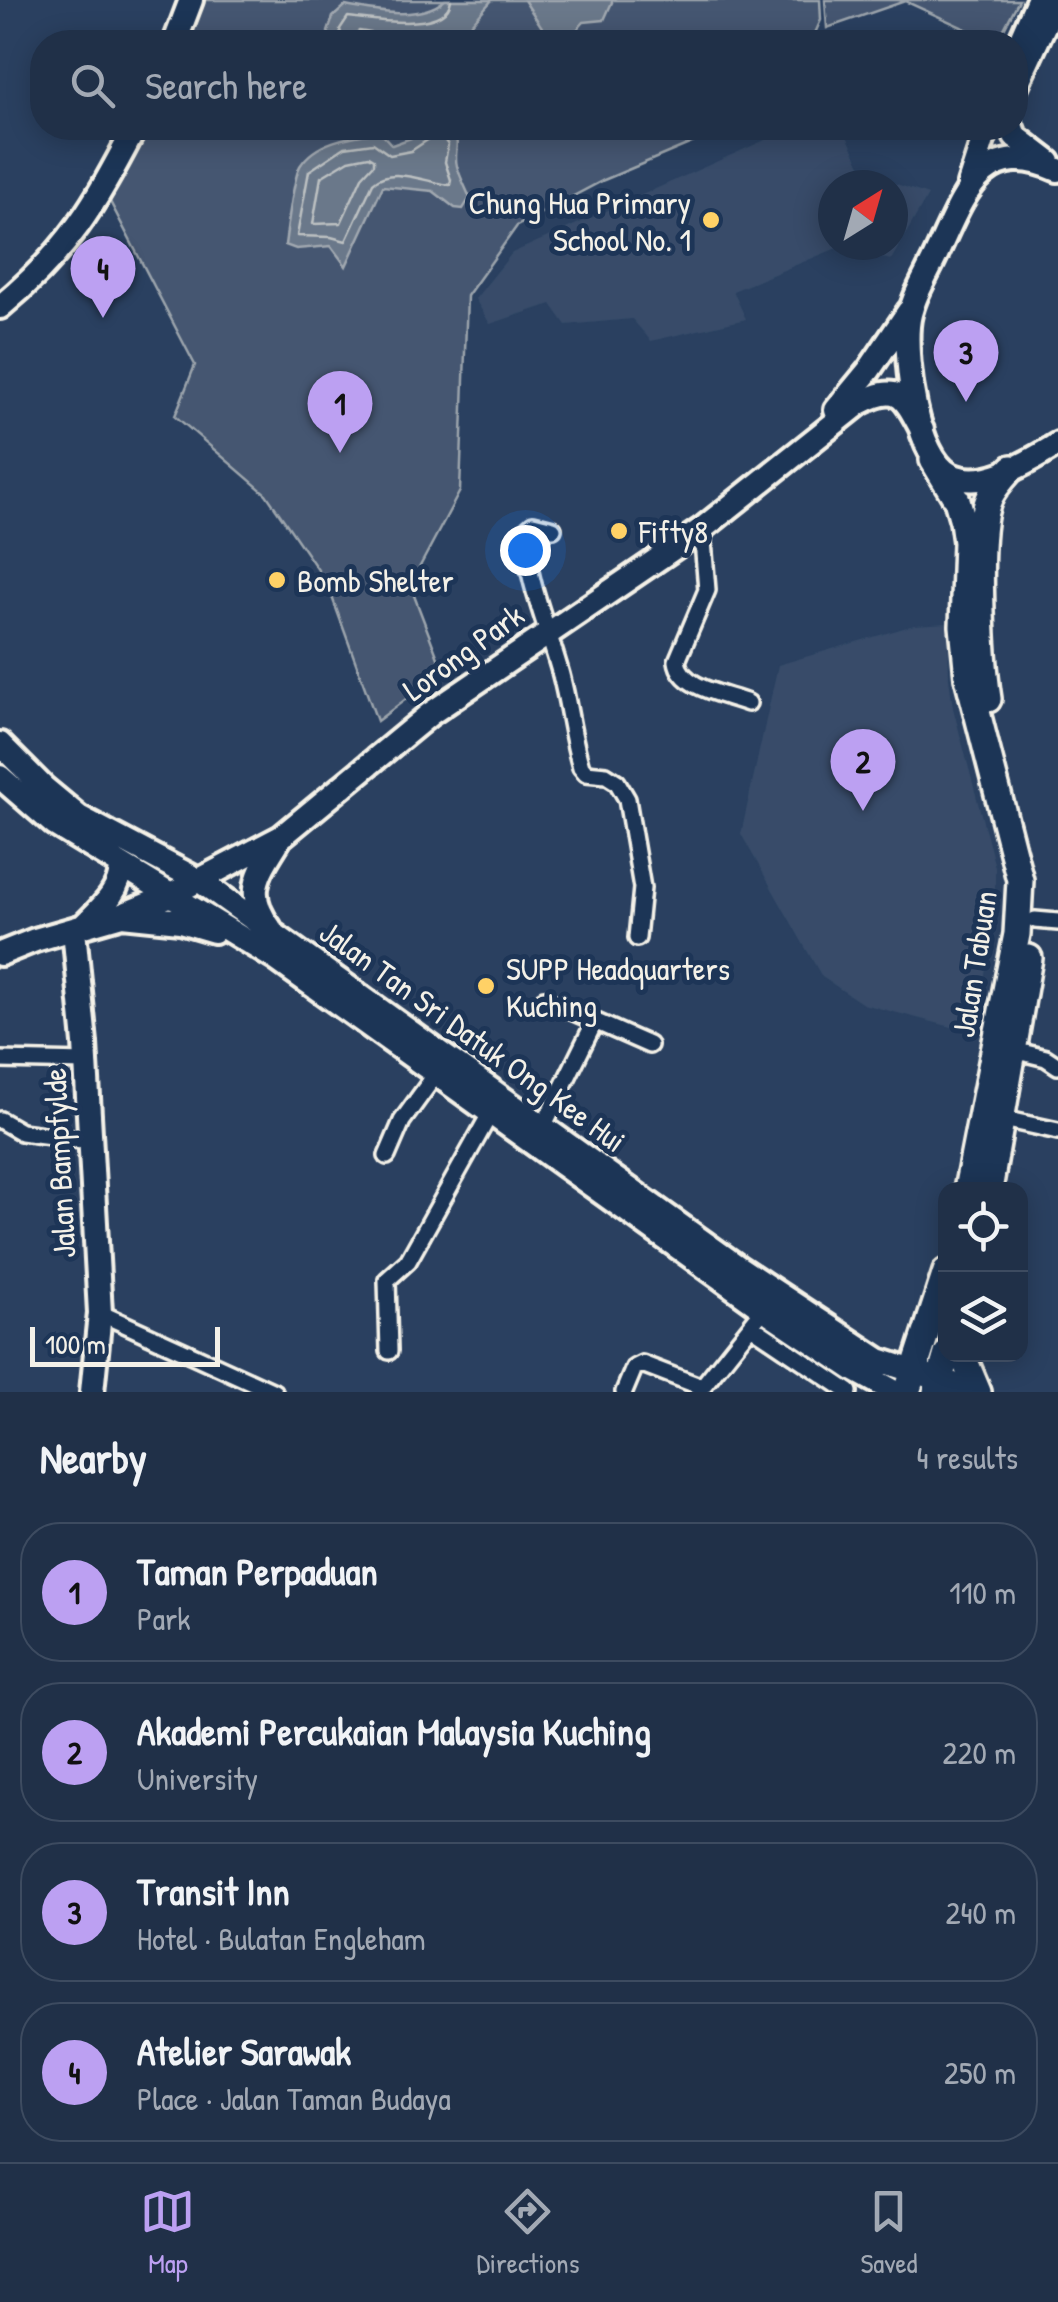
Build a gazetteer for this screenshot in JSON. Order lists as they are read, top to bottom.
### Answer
{
  "streets": {
    "main road": [
      "Lorong Park",
      "Jalan Tabuan",
      "Jalan Tan Sri Datuk Ong Kee Hui",
      "Jalan Bampfylde"
    ]
  },
  "crossings": [
    ["Lorong Park", "Jalan Tan Sri Datuk Ong Kee Hui"],
    ["Lorong Park", "Jalan Bampfylde"]
  ],
  "places": [
    "Chung Hua Primary School No. 1",
    "Fifty8",
    "Bomb Shelter",
    "SUPP Headquarters Kuching"
  ],
  "scale_bar": "100 m",
  "north": "top right",
  "page": {
    "search": "Search here",
    "pins": [
      "4",
      "3",
      "1",
      "2"
    ],
    "scale": "100 m",
    "heading": ["Nearby", "4 results"],
    "list": [
      {
        "mark": "1",
        "name": "Taman Perpaduan",
        "note": "Park",
        "value": "110 m"
      },
      {
        "mark": "2",
        "name": "Akademi Percukaian Malaysia Kuching",
        "note": "University",
        "value": "220 m"
      },
      {
        "mark": "3",
        "name": "Transit Inn",
        "note": "Hotel · Bulatan Engleham",
        "value": "240 m"
      },
      {
        "mark": "4",
        "name": "Atelier Sarawak",
        "note": "Place · Jalan Taman Budaya",
        "value": "250 m"
      }
    ],
    "nav": ["Map", "Directions", "Saved"]
  }
}
